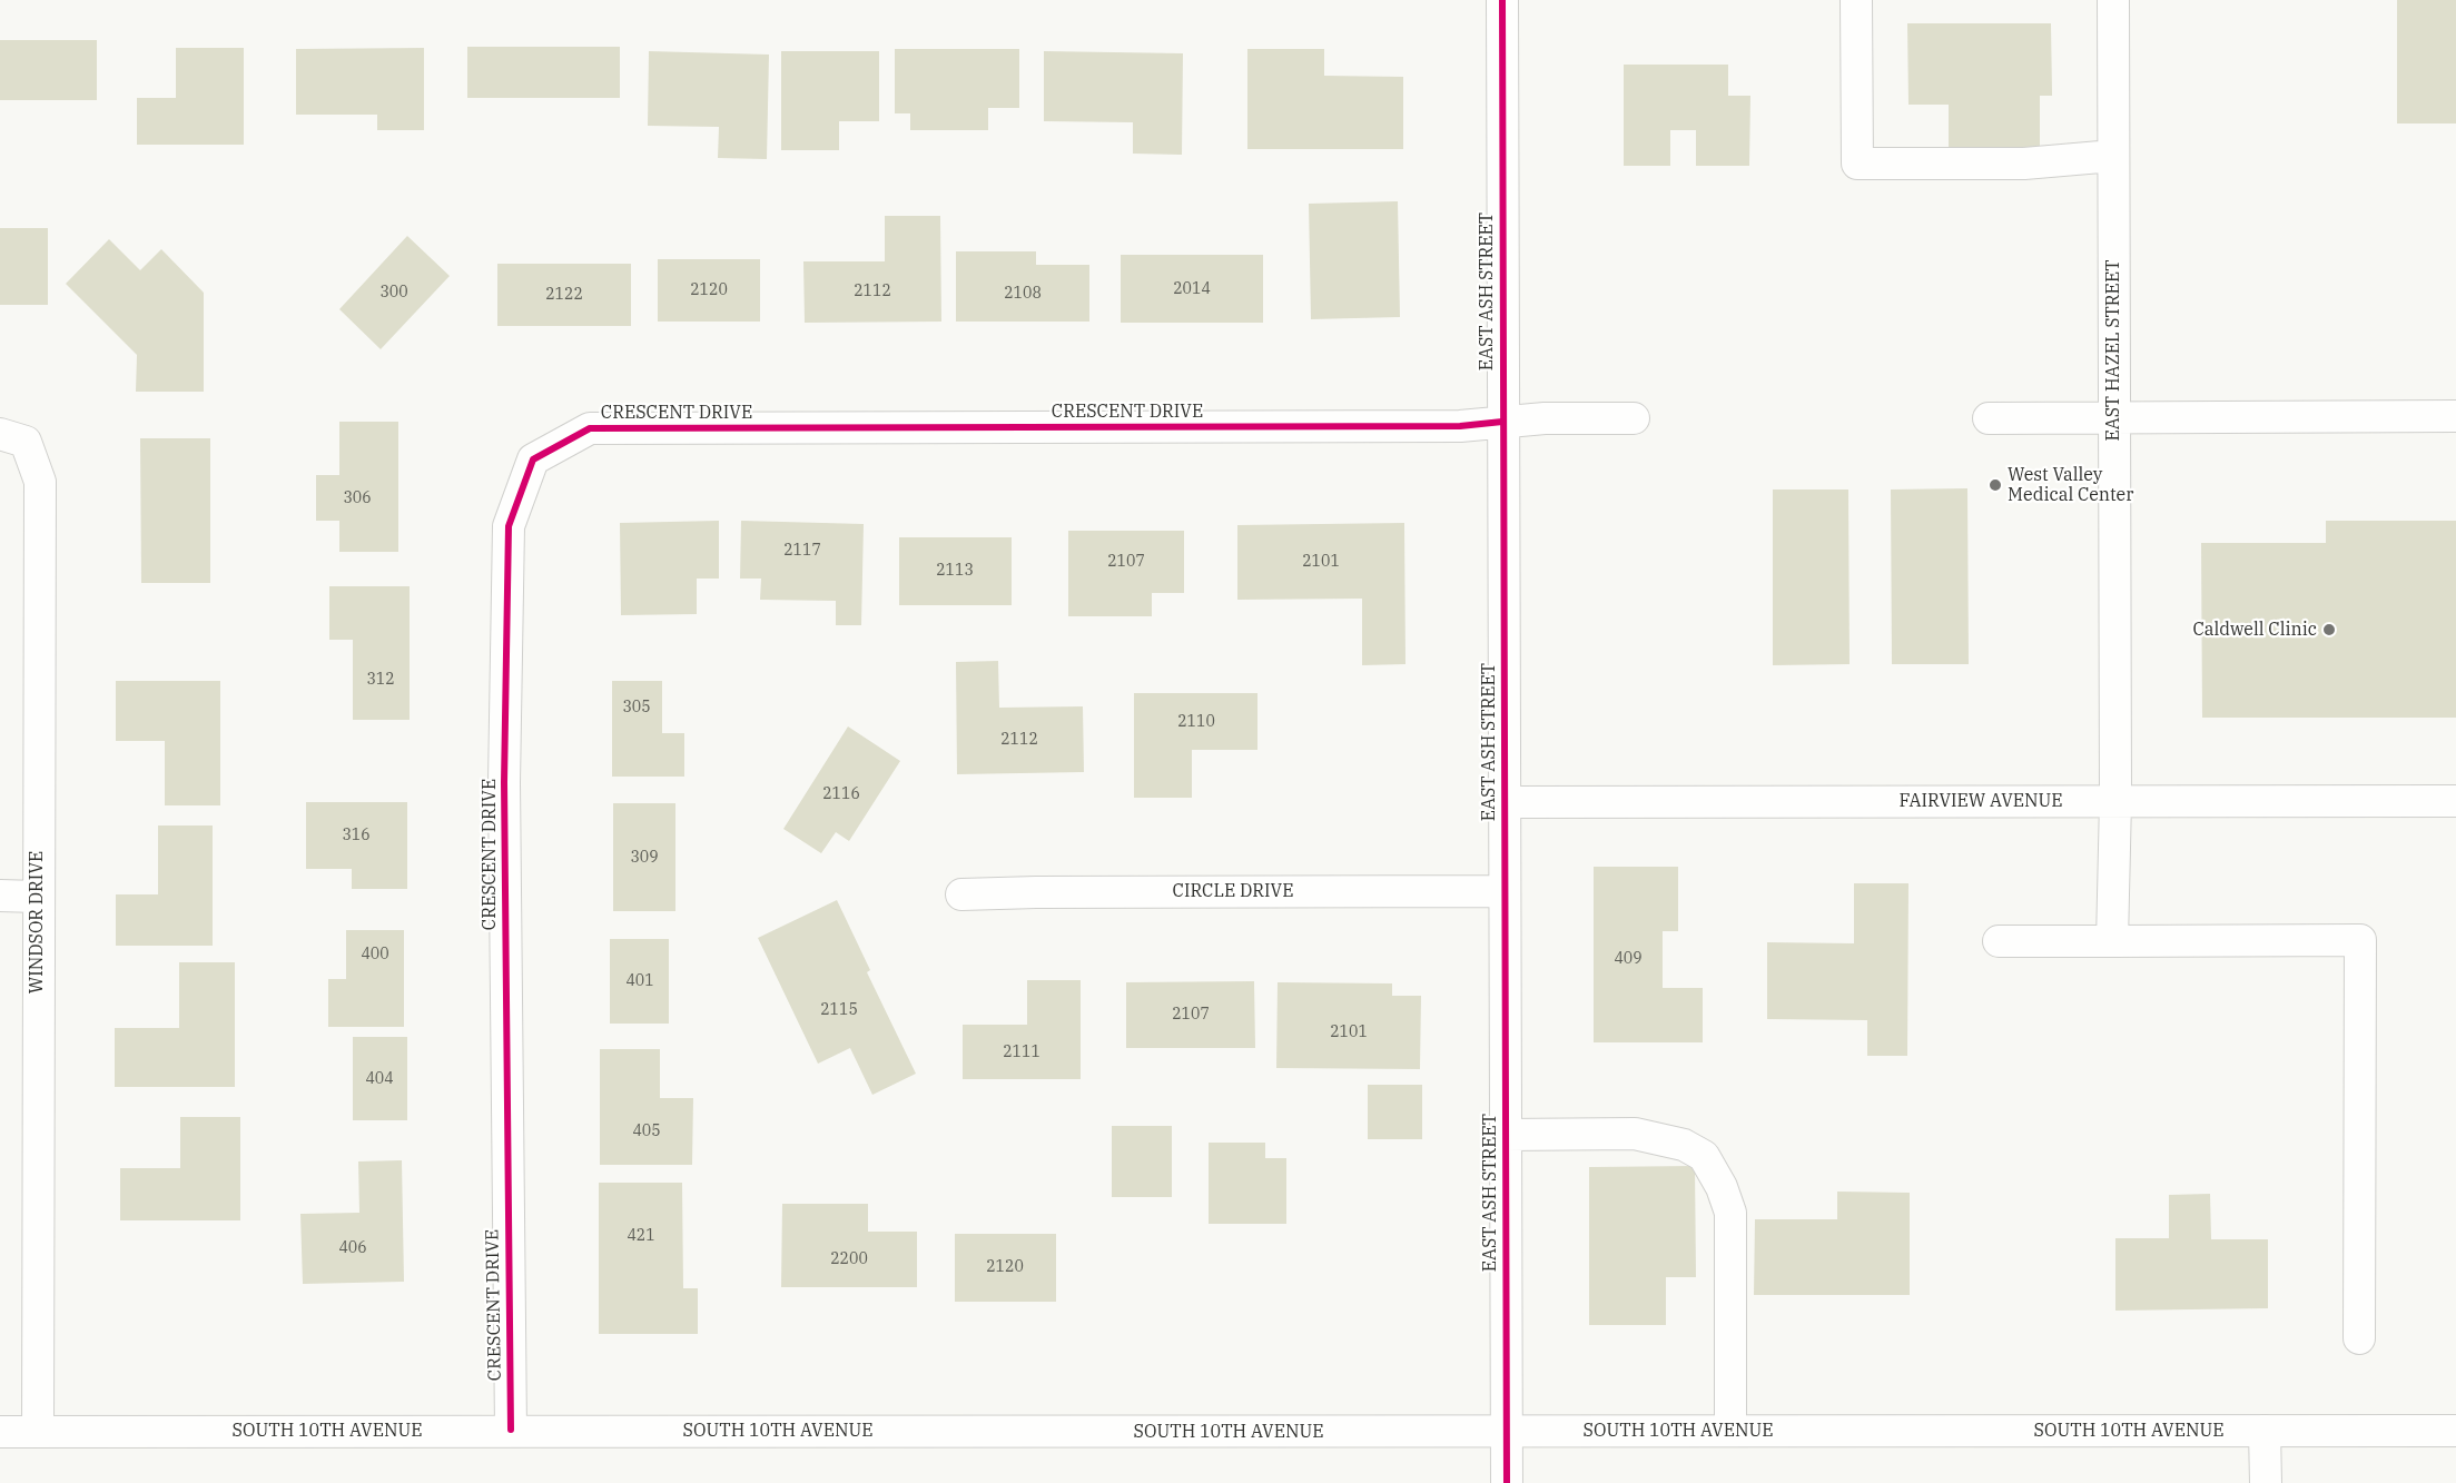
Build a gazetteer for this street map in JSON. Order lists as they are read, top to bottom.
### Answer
{
  "streets": {
    "street": [
      "EAST ASH STREET",
      "EAST HAZEL STREET",
      "CRESCENT DRIVE",
      "FAIRVIEW AVENUE",
      "CIRCLE DRIVE",
      "WINDSOR DRIVE",
      "SOUTH 10TH AVENUE"
    ]
  },
  "crossings": [
    ["EAST ASH STREET", "CRESCENT DRIVE"],
    ["EAST ASH STREET", "FAIRVIEW AVENUE"],
    ["EAST ASH STREET", "CIRCLE DRIVE"],
    ["EAST ASH STREET", "SOUTH 10TH AVENUE"],
    ["EAST HAZEL STREET", "FAIRVIEW AVENUE"],
    ["CRESCENT DRIVE", "SOUTH 10TH AVENUE"],
    ["WINDSOR DRIVE", "SOUTH 10TH AVENUE"]
  ],
  "places": ["West Valley Medical Center", "Caldwell Clinic"],
  "house_numbers": [
    "2014",
    "2120",
    "2112",
    "300",
    "2108",
    "2122",
    "306",
    "2117",
    "2107",
    "2101",
    "2113",
    "312",
    "305",
    "2110",
    "2112",
    "2116",
    "316",
    "309",
    "400",
    "409",
    "401",
    "2115",
    "2107",
    "2101",
    "2111",
    "404",
    "405",
    "421",
    "406",
    "2200",
    "2120"
  ]
}
